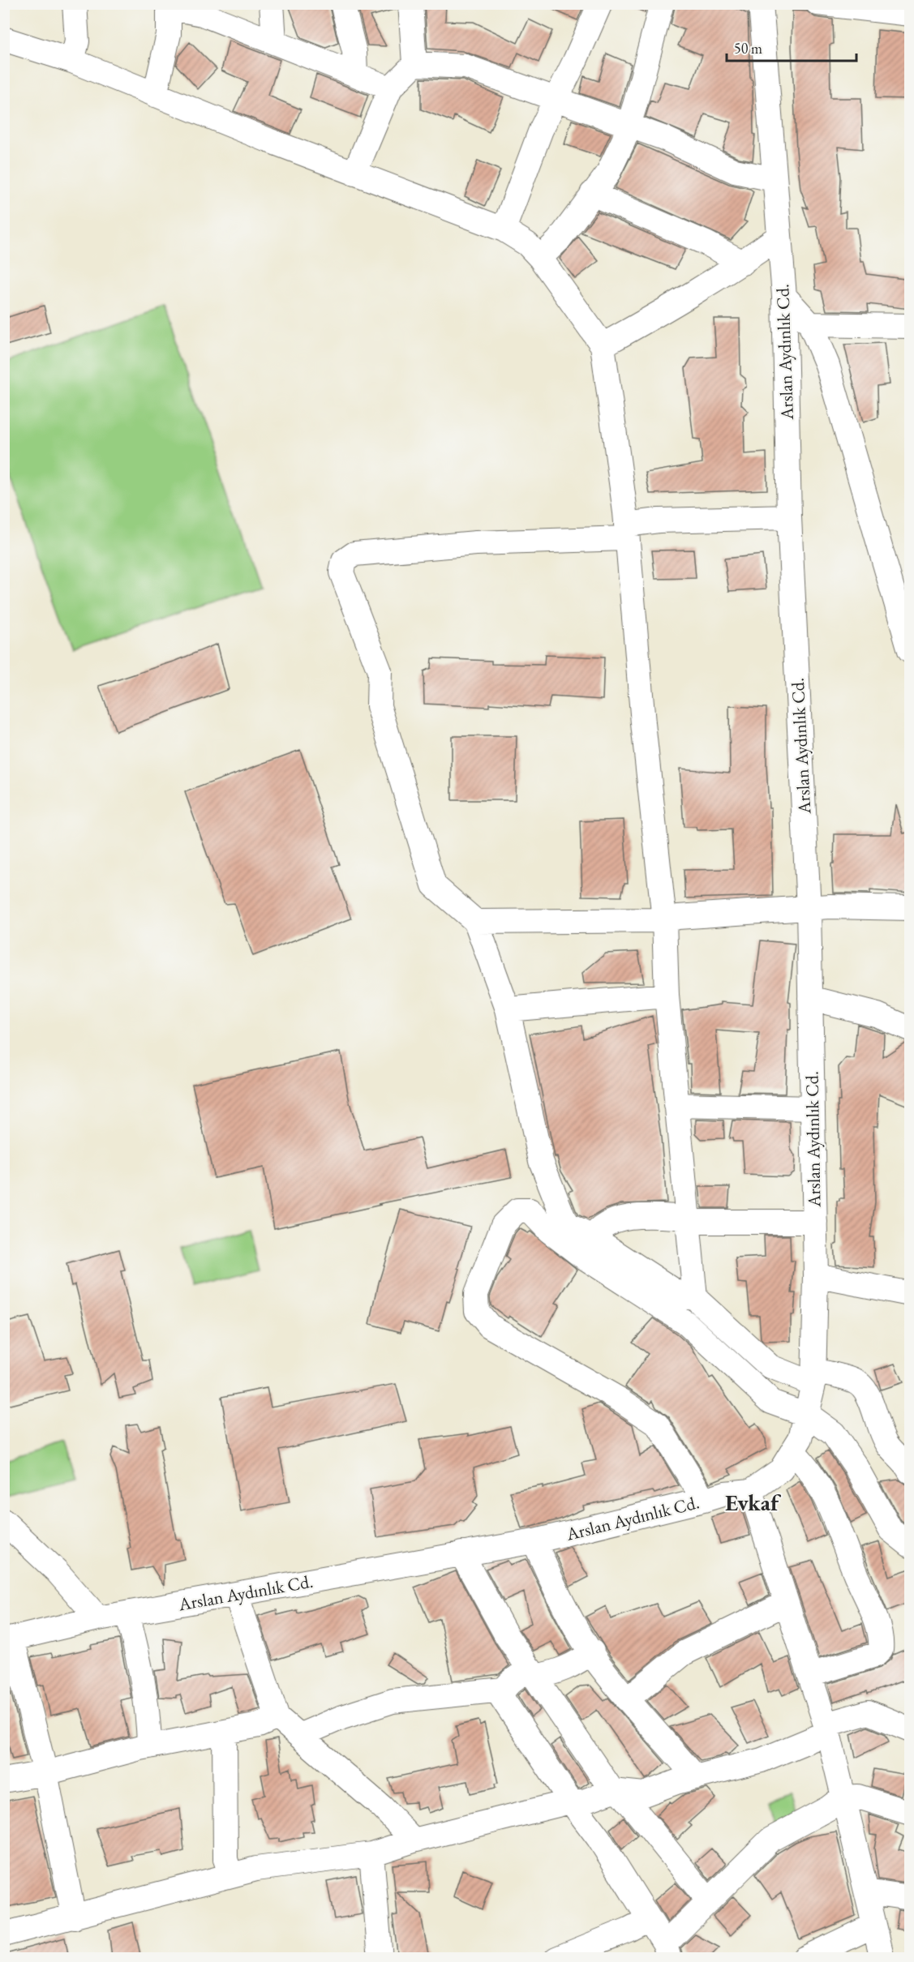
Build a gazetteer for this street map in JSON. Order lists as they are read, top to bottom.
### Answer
{
  "streets": {
    "street": ["Arslan Aydınlık Cd."]
  },
  "districts": ["Evkaf"],
  "scale_bar": "50 m"
}
